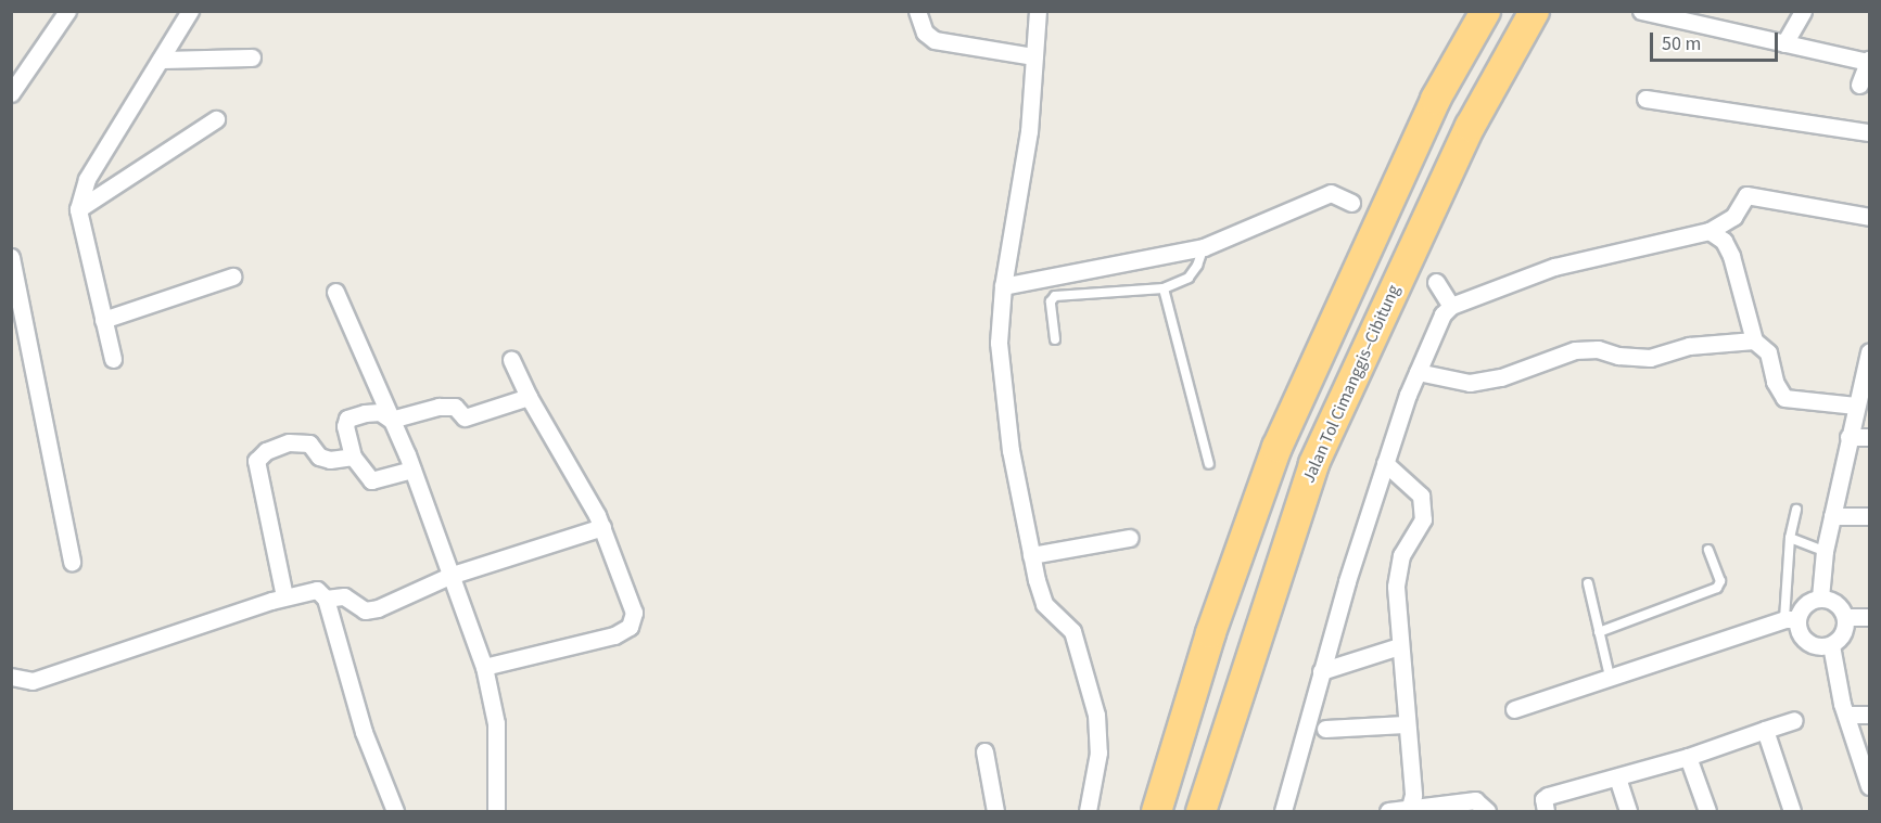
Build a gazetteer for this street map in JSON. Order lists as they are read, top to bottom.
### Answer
{
  "streets": {
    "highway": ["Jalan Tol Cimanggis–Cibitung"]
  },
  "scale_bar": "50 m"
}
